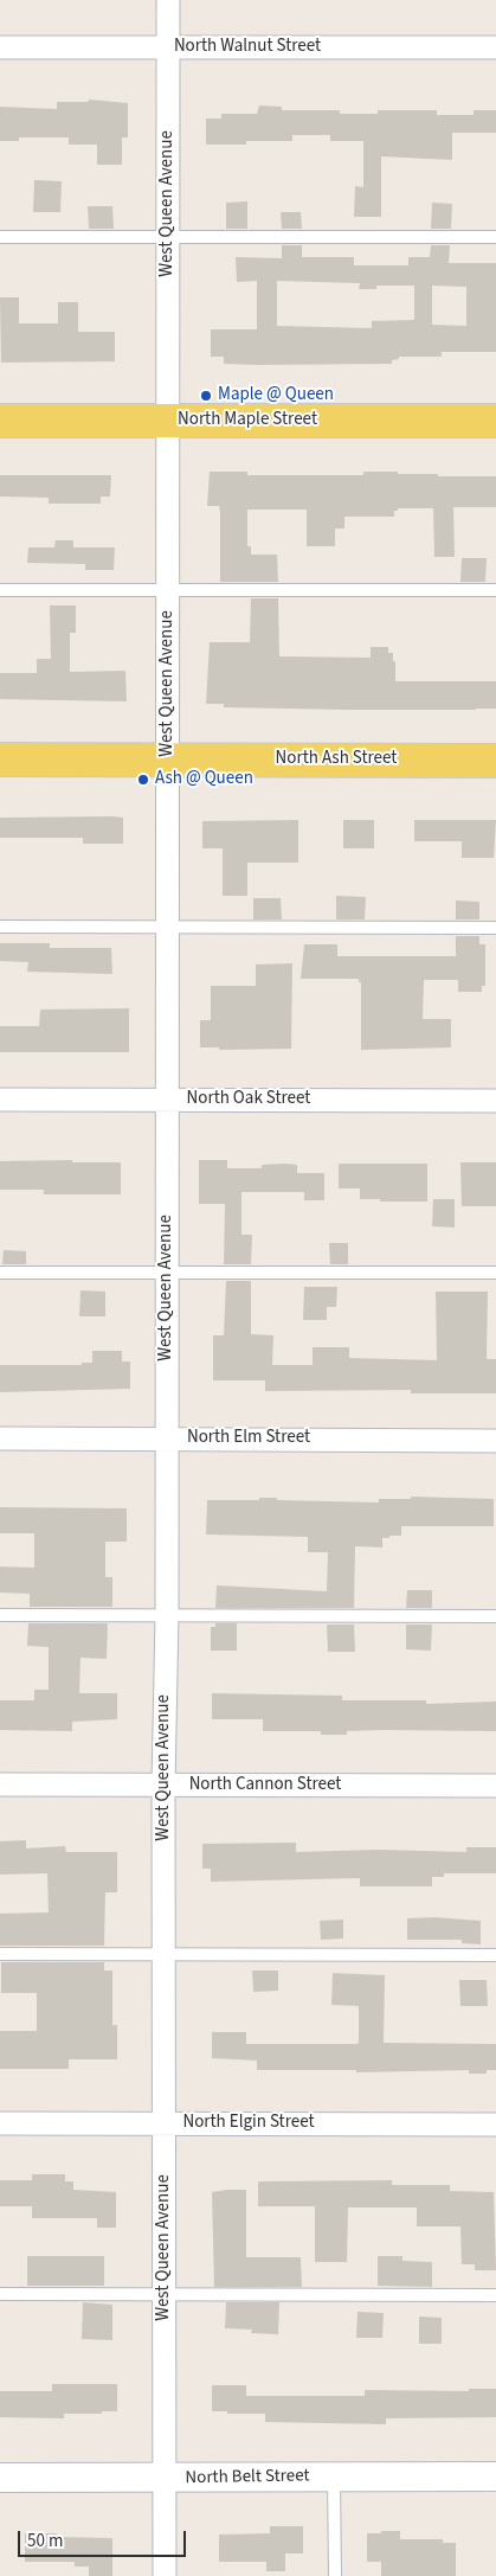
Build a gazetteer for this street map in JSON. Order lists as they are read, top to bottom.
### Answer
{
  "streets": {
    "main road": ["North Maple Street", "North Ash Street"],
    "street": [
      "North Walnut Street",
      "West Queen Avenue",
      "North Oak Street",
      "North Elm Street",
      "North Cannon Street",
      "North Elgin Street",
      "North Belt Street"
    ]
  },
  "crossings": [
    ["North Walnut Street", "West Queen Avenue"],
    ["West Queen Avenue", "North Maple Street"],
    ["West Queen Avenue", "North Ash Street"],
    ["West Queen Avenue", "North Oak Street"],
    ["West Queen Avenue", "North Elm Street"],
    ["West Queen Avenue", "North Cannon Street"],
    ["West Queen Avenue", "North Elgin Street"],
    ["West Queen Avenue", "North Belt Street"]
  ],
  "places": ["Maple @ Queen", "Ash @ Queen"],
  "scale_bar": "50 m"
}
